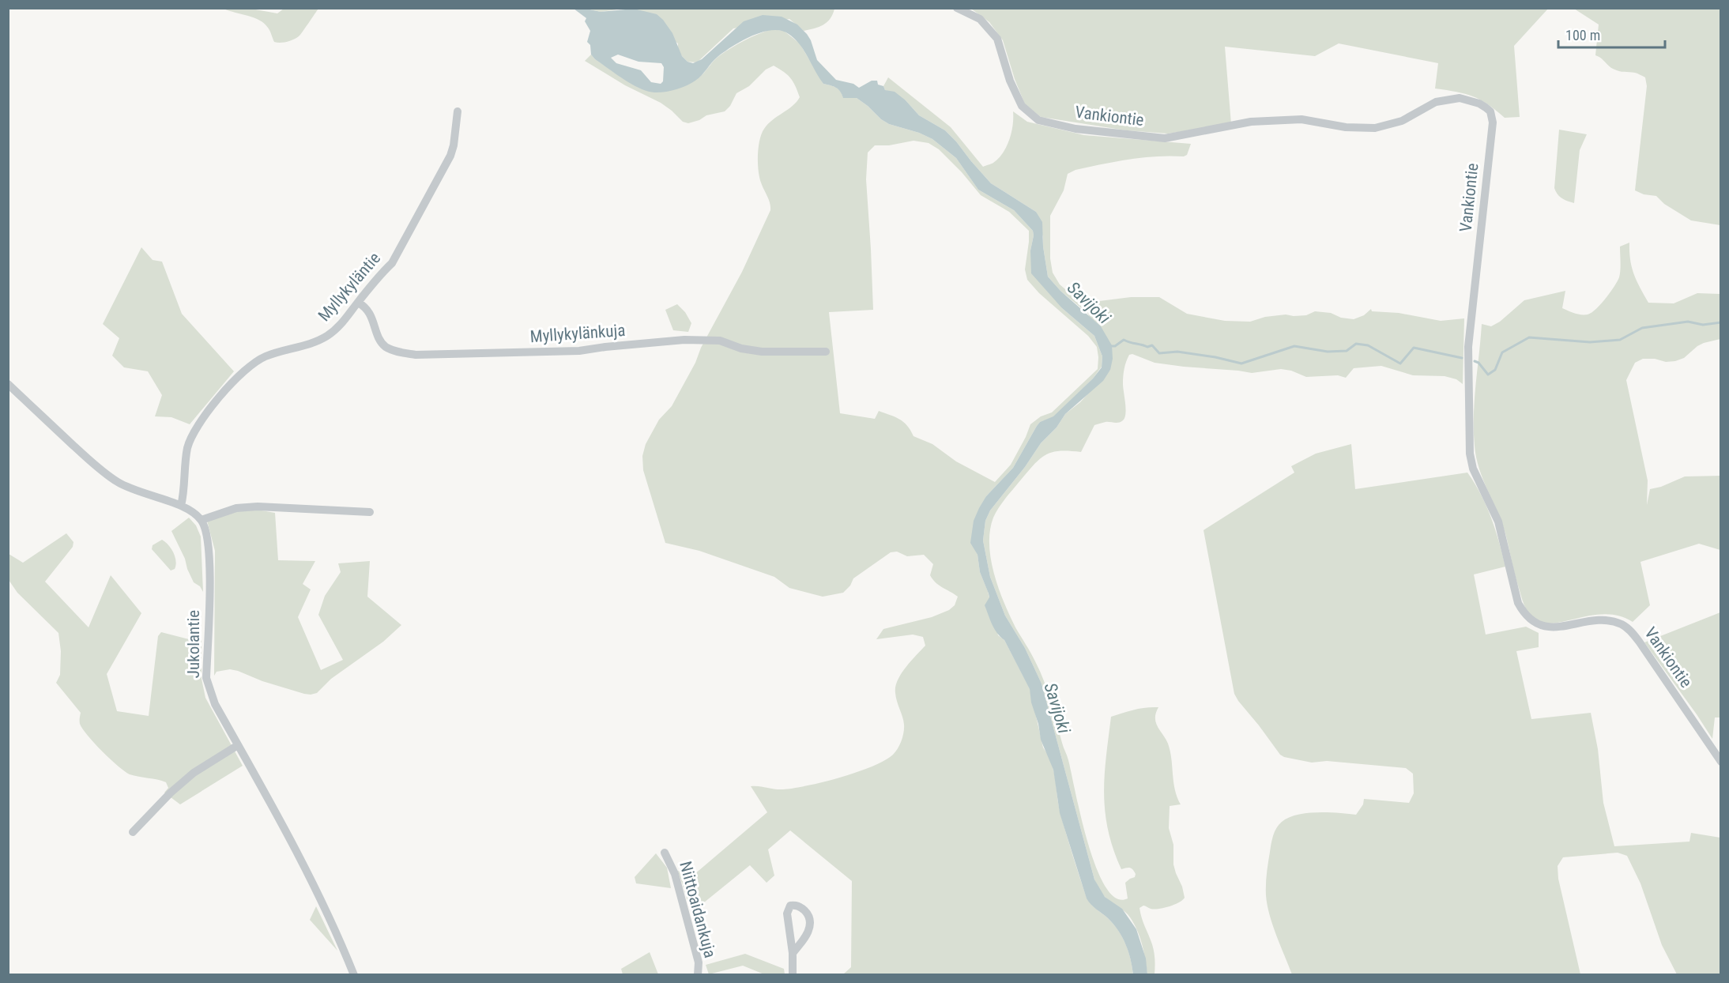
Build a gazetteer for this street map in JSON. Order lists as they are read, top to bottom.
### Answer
{
  "streets": {
    "street": [
      "Vankiontie",
      "Myllykyläntie",
      "Myllykylänkuja",
      "Jukolantie",
      "Niittoaidankuja"
    ]
  },
  "crossings": [
    ["Myllykyläntie", "Myllykylänkuja"]
  ],
  "water": ["Savijoki"],
  "scale_bar": "100 m"
}
